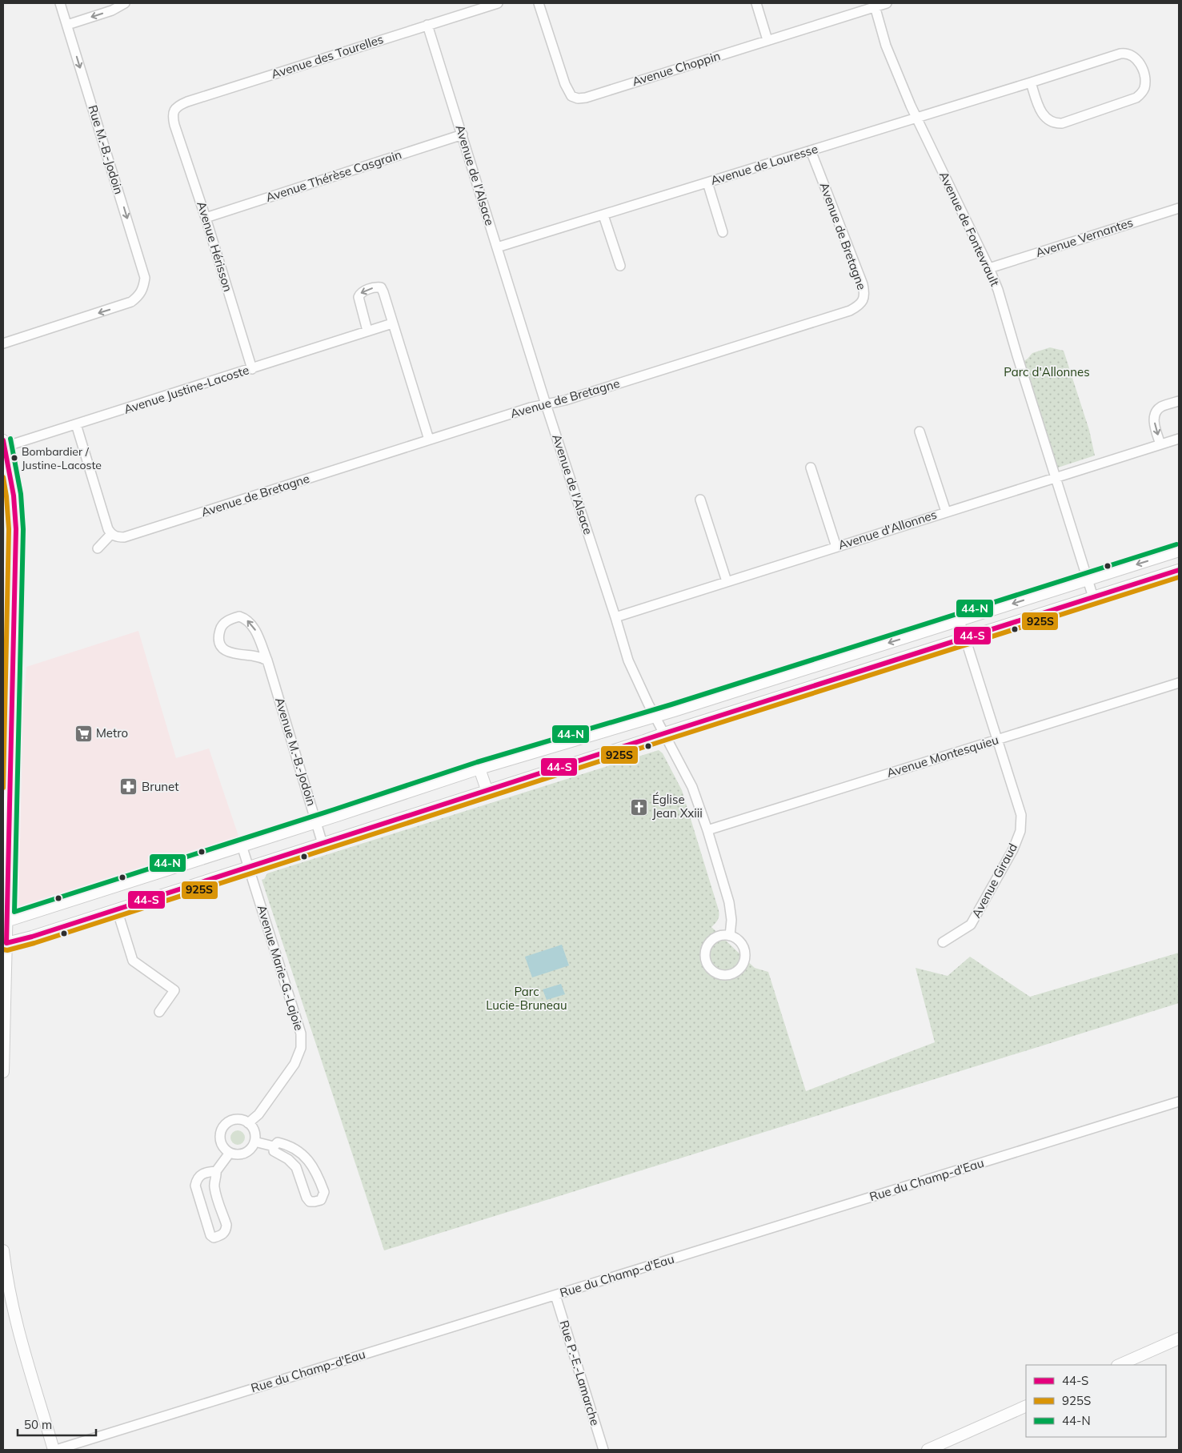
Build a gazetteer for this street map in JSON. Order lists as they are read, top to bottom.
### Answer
{
  "streets": {
    "street": [
      "Avenue des Tourelles",
      "Avenue Choppin",
      "Rue M.-B.-Jodoin",
      "Avenue de Louresse",
      "Avenue de l'Alsace",
      "Avenue Thérèse Casgrain",
      "Avenue de Fontevrault",
      "Avenue de Bretagne",
      "Avenue Vernantes",
      "Avenue Hérisson",
      "Avenue Justine-Lacoste",
      "Avenue d'Allonnes",
      "Avenue M.-B.-Jodoin",
      "Avenue Montesquieu",
      "Avenue Giraud",
      "Avenue Marie-G.-Lajoie",
      "Rue du Champ-d'Eau",
      "Rue P.-E.-Lamarche"
    ]
  },
  "crossings": [
    ["Avenue des Tourelles", "Avenue de l'Alsace"],
    ["Avenue des Tourelles", "Avenue Hérisson"],
    ["Avenue Choppin", "Avenue de Fontevrault"],
    ["Avenue de Louresse", "Avenue de l'Alsace"],
    ["Avenue de Louresse", "Avenue de Fontevrault"],
    ["Avenue de Louresse", "Avenue de Bretagne"],
    ["Avenue de l'Alsace", "Avenue Thérèse Casgrain"],
    ["Avenue de l'Alsace", "Avenue de Bretagne"],
    ["Avenue de l'Alsace", "Avenue d'Allonnes"],
    ["Avenue de l'Alsace", "Avenue Montesquieu"],
    ["Avenue Thérèse Casgrain", "Avenue Hérisson"],
    ["Avenue de Fontevrault", "Avenue Vernantes"],
    ["Avenue de Fontevrault", "Avenue d'Allonnes"],
    ["Avenue Hérisson", "Avenue Justine-Lacoste"],
    ["Avenue Montesquieu", "Avenue Giraud"],
    ["Rue du Champ-d'Eau", "Rue P.-E.-Lamarche"]
  ],
  "parks": ["Parc d'Allonnes", "Parc Lucie-Bruneau"],
  "places": {
    "other": ["Bombardier / Justine-Lacoste"],
    "supermarket": ["Metro"],
    "pharmacy": ["Brunet"],
    "church": ["Église Jean Xxiii"]
  },
  "lines": ["transit line 44-N", "transit line 44-S", "transit line 925S"],
  "legend": ["44-S", "925S", "44-N"],
  "scale_bar": "50 m"
}
